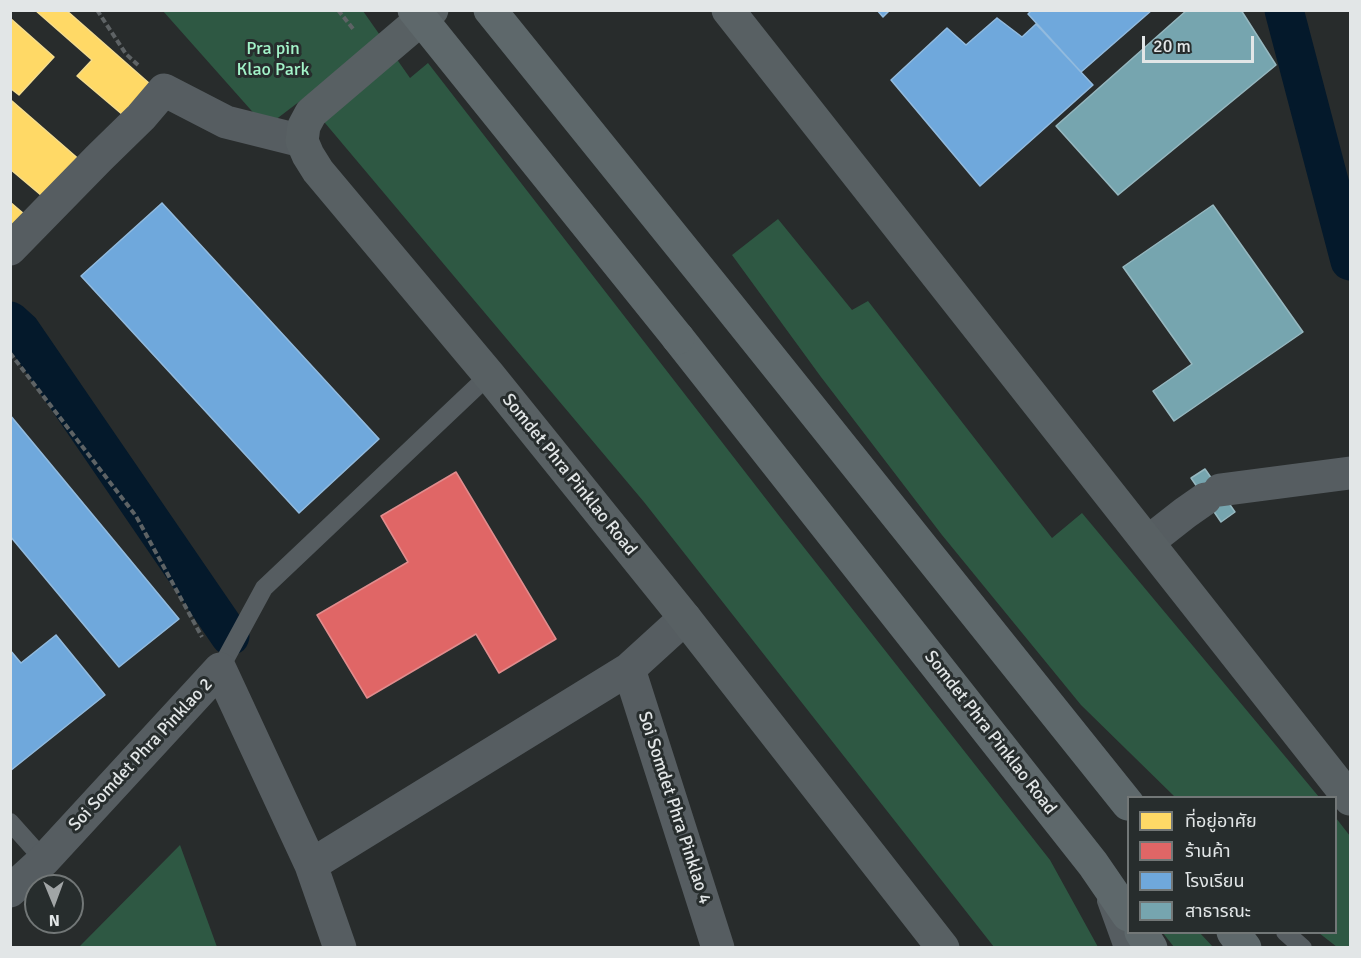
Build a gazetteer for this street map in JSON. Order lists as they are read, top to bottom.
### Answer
{
  "streets": {
    "main road": ["Somdet Phra Pinklao Road"],
    "street": ["Soi Somdet Phra Pinklao 2", "Soi Somdet Phra Pinklao 4"]
  },
  "parks": ["Pra pin Klao Park"],
  "legend": [
    "ที่อยู่อาศัย",
    "ร้านค้า",
    "โรงเรียน",
    "สาธารณะ"
  ],
  "scale_bar": "20 m",
  "north": "bottom"
}
